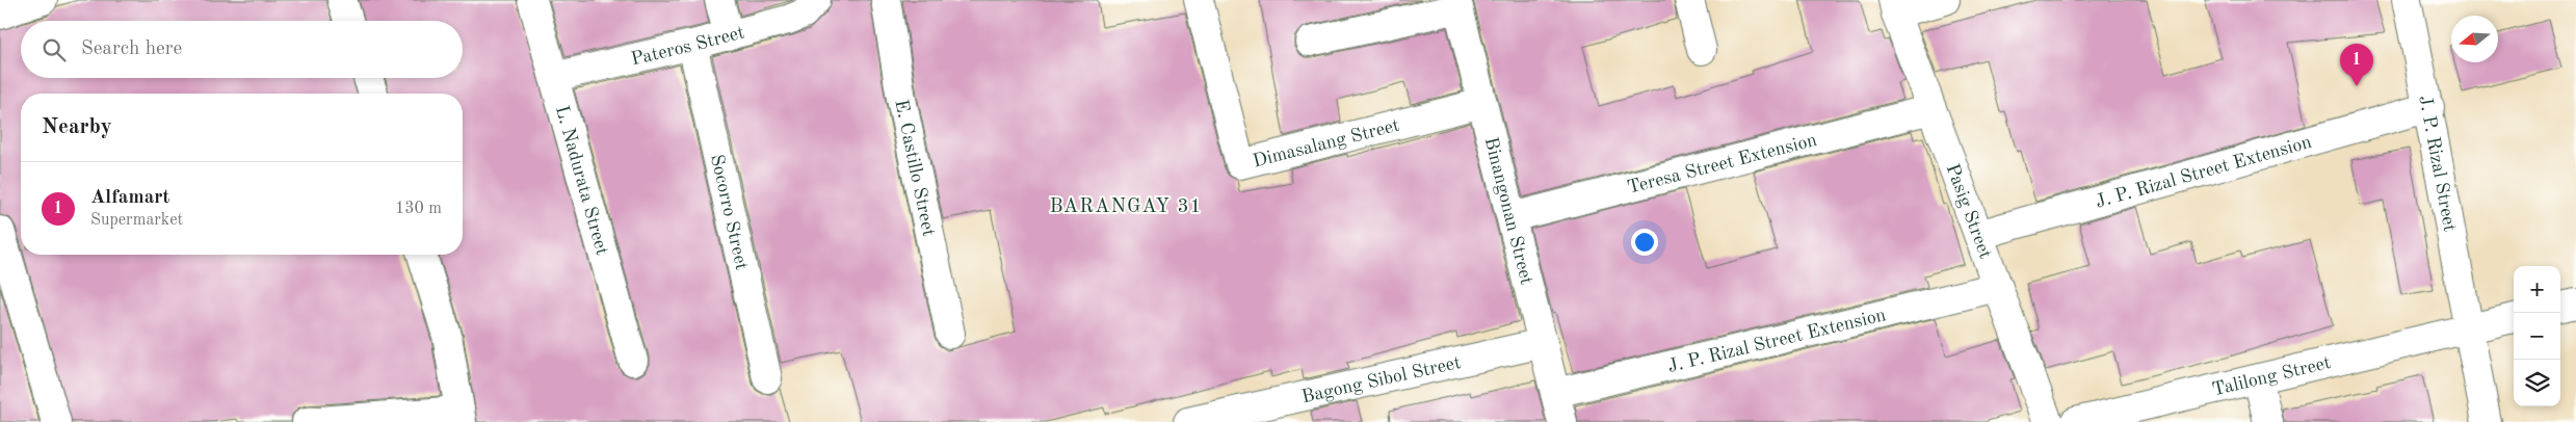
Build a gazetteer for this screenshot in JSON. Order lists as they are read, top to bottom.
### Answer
{
  "streets": {
    "street": [
      "Pateros Street",
      "Dimasalang Street",
      "Teresa Street Extension",
      "J. P. Rizal Street",
      "E. Castillo Street",
      "J. P. Rizal Street Extension",
      "L. Nadurata Street",
      "Binangonan Street",
      "Pasig Street",
      "Socorro Street",
      "Talilong Street",
      "Bagong Sibol Street"
    ]
  },
  "crossings": [
    ["Pateros Street", "L. Nadurata Street"],
    ["Pateros Street", "Socorro Street"],
    ["Dimasalang Street", "Binangonan Street"],
    ["Teresa Street Extension", "Binangonan Street"],
    ["Teresa Street Extension", "Pasig Street"],
    ["J. P. Rizal Street", "J. P. Rizal Street Extension"],
    ["J. P. Rizal Street", "Talilong Street"],
    ["J. P. Rizal Street Extension", "Binangonan Street"],
    ["J. P. Rizal Street Extension", "Pasig Street"],
    ["Binangonan Street", "Bagong Sibol Street"]
  ],
  "districts": ["BARANGAY 31"],
  "north": "left",
  "page": {
    "search": "Search here",
    "pins": "1",
    "heading": "Nearby",
    "list": [
      {
        "mark": "1",
        "name": "Alfamart",
        "note": "Supermarket",
        "value": "130 m"
      }
    ],
    "map_buttons": ["+", "−"]
  }
}
